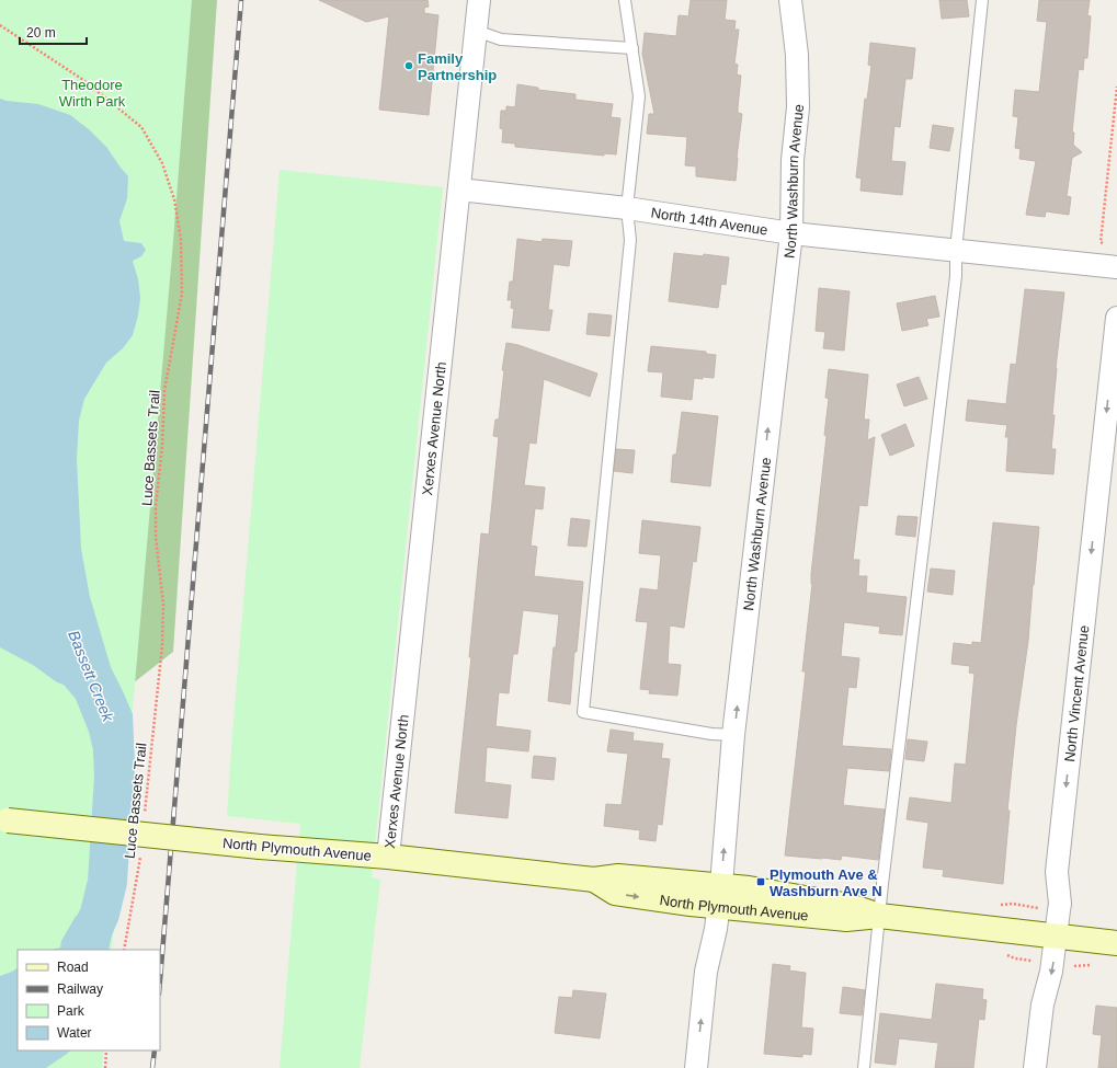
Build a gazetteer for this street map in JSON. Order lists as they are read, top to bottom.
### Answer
{
  "streets": {
    "street": [
      "North Washburn Avenue",
      "North 14th Avenue",
      "Xerxes Avenue North",
      "North Vincent Avenue",
      "North Plymouth Avenue"
    ],
    "path": ["Luce Bassets Trail"]
  },
  "crossings": [
    ["North Washburn Avenue", "North 14th Avenue"],
    ["North Washburn Avenue", "North Plymouth Avenue"],
    ["North 14th Avenue", "Xerxes Avenue North"],
    ["Xerxes Avenue North", "North Plymouth Avenue"],
    ["North Vincent Avenue", "North Plymouth Avenue"]
  ],
  "one_way": ["North Washburn Avenue", "North Vincent Avenue"],
  "water": ["Bassett Creek"],
  "parks": ["Theodore Wirth Park"],
  "places": {
    "other": ["Family Partnership"],
    "transit": ["Plymouth Ave & Washburn Ave N"]
  },
  "legend": [
    "Road",
    "Railway",
    "Park",
    "Water"
  ],
  "scale_bar": "20 m"
}
